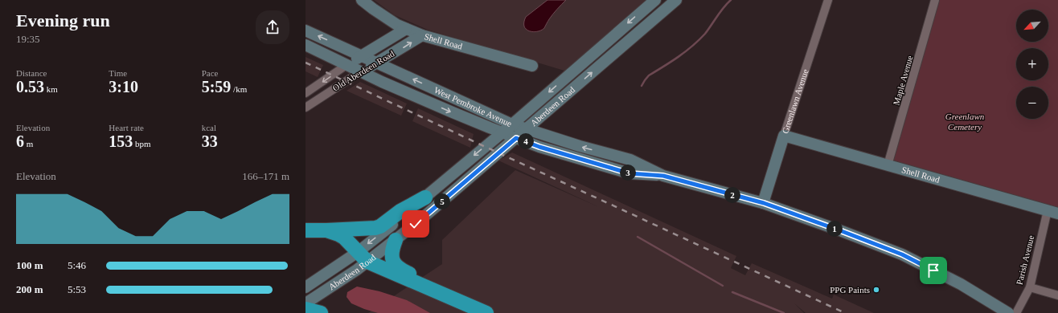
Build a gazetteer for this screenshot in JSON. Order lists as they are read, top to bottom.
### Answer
{
  "streets": {
    "main road": [
      "Shell Road",
      "Old Aberdeen Road",
      "Greenlawn Avenue",
      "Aberdeen Road",
      "West Pembroke Avenue"
    ],
    "street": ["Maple Avenue", "Parish Avenue"]
  },
  "crossings": [
    ["Shell Road", "Old Aberdeen Road"],
    ["Shell Road", "Maple Avenue"],
    ["Shell Road", "Greenlawn Avenue"],
    ["Shell Road", "Parish Avenue"],
    ["Old Aberdeen Road", "West Pembroke Avenue"],
    ["Greenlawn Avenue", "West Pembroke Avenue"],
    ["Aberdeen Road", "West Pembroke Avenue"]
  ],
  "parks": ["Greenlawn Cemetery"],
  "places": ["PPG Paints"],
  "north": "bottom left",
  "page": {
    "heading": ["Evening run", "19:35"],
    "map_buttons": ["+", "−"],
    "stats": [
      ["Distance", "0.53 km"],
      ["Time", "3:10"],
      ["Pace", "5:59 /km"],
      ["Elevation", "6 m"],
      ["Heart rate", "153 bpm"],
      ["kcal", "33"]
    ],
    "pins": [
      "4",
      "3",
      "2",
      "5",
      "1"
    ],
    "chart": ["Elevation", "166–171 m"],
    "list": [
      {
        "name": "100 m",
        "note": "5:46"
      },
      {
        "name": "200 m",
        "note": "5:53"
      }
    ]
  }
}
